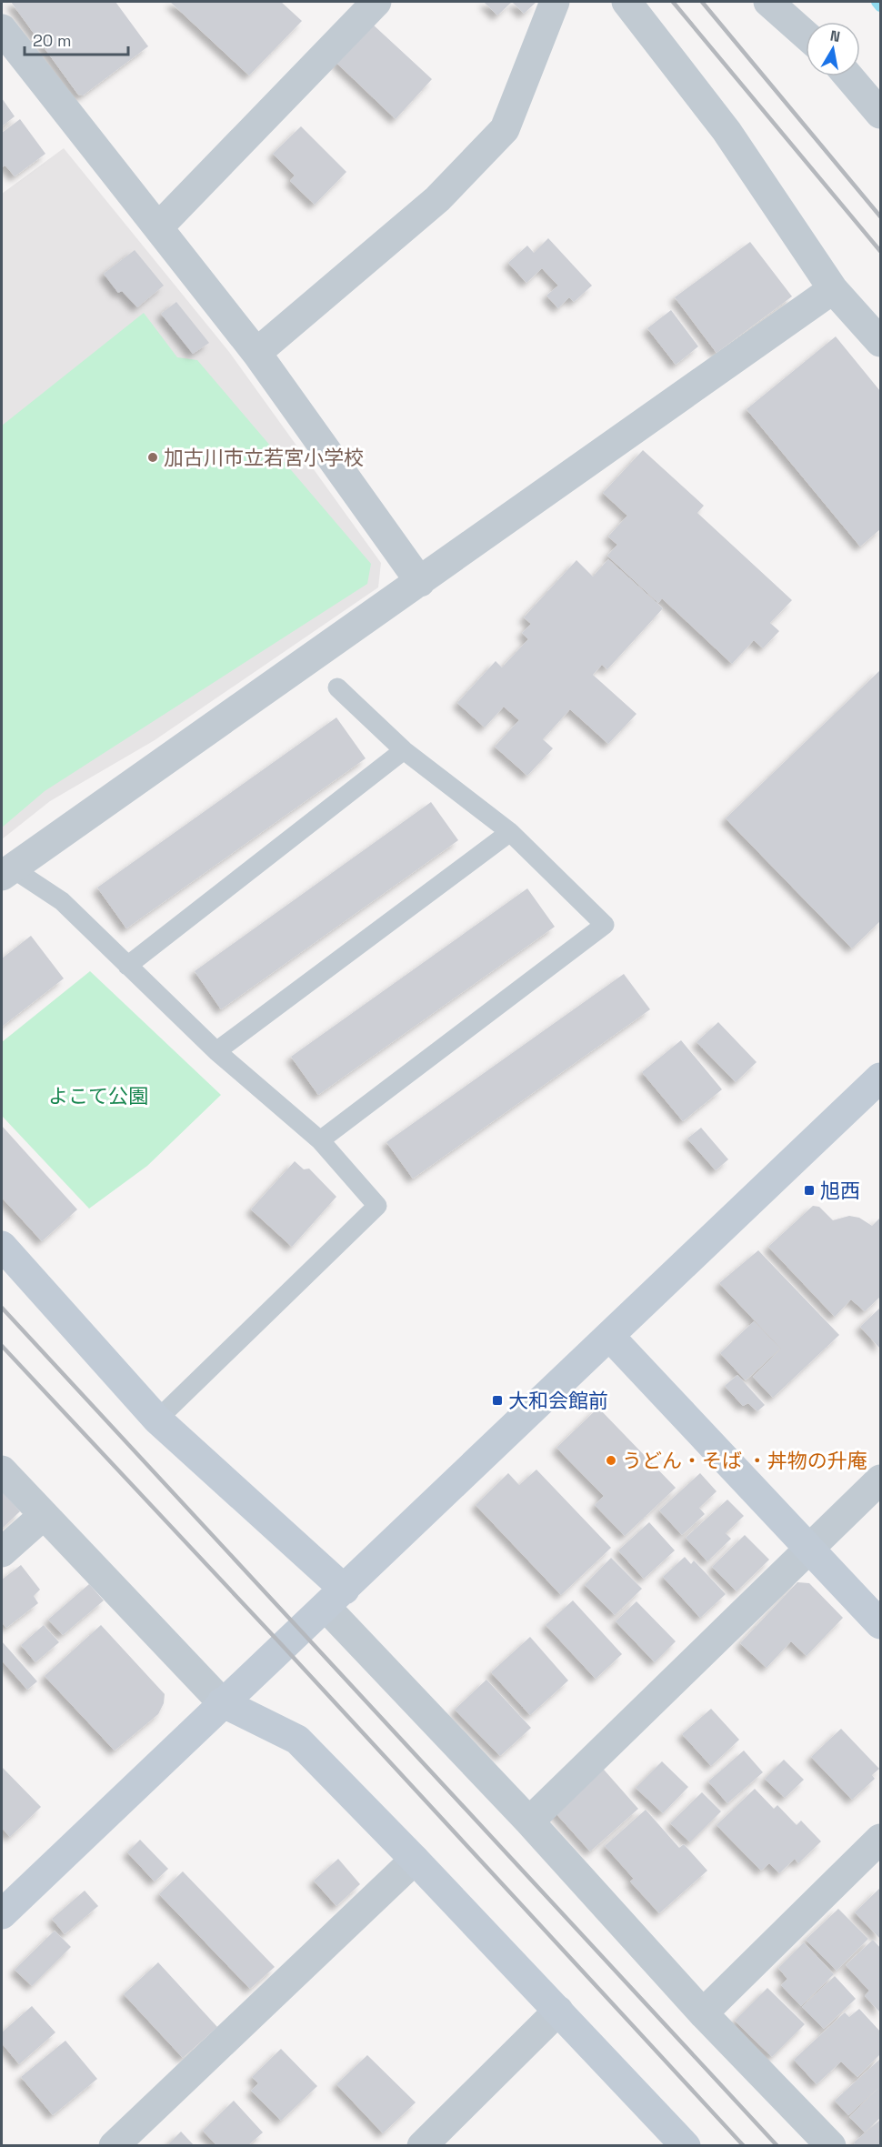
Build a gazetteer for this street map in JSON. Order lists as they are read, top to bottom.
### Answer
{
  "parks": ["よこて公園"],
  "places": {
    "other": ["加古川市立若宮小学校", "うどん・そば ・丼物の升庵"],
    "transit": ["旭西", "大和会館前"]
  },
  "scale_bar": "20 m",
  "north": "top"
}
